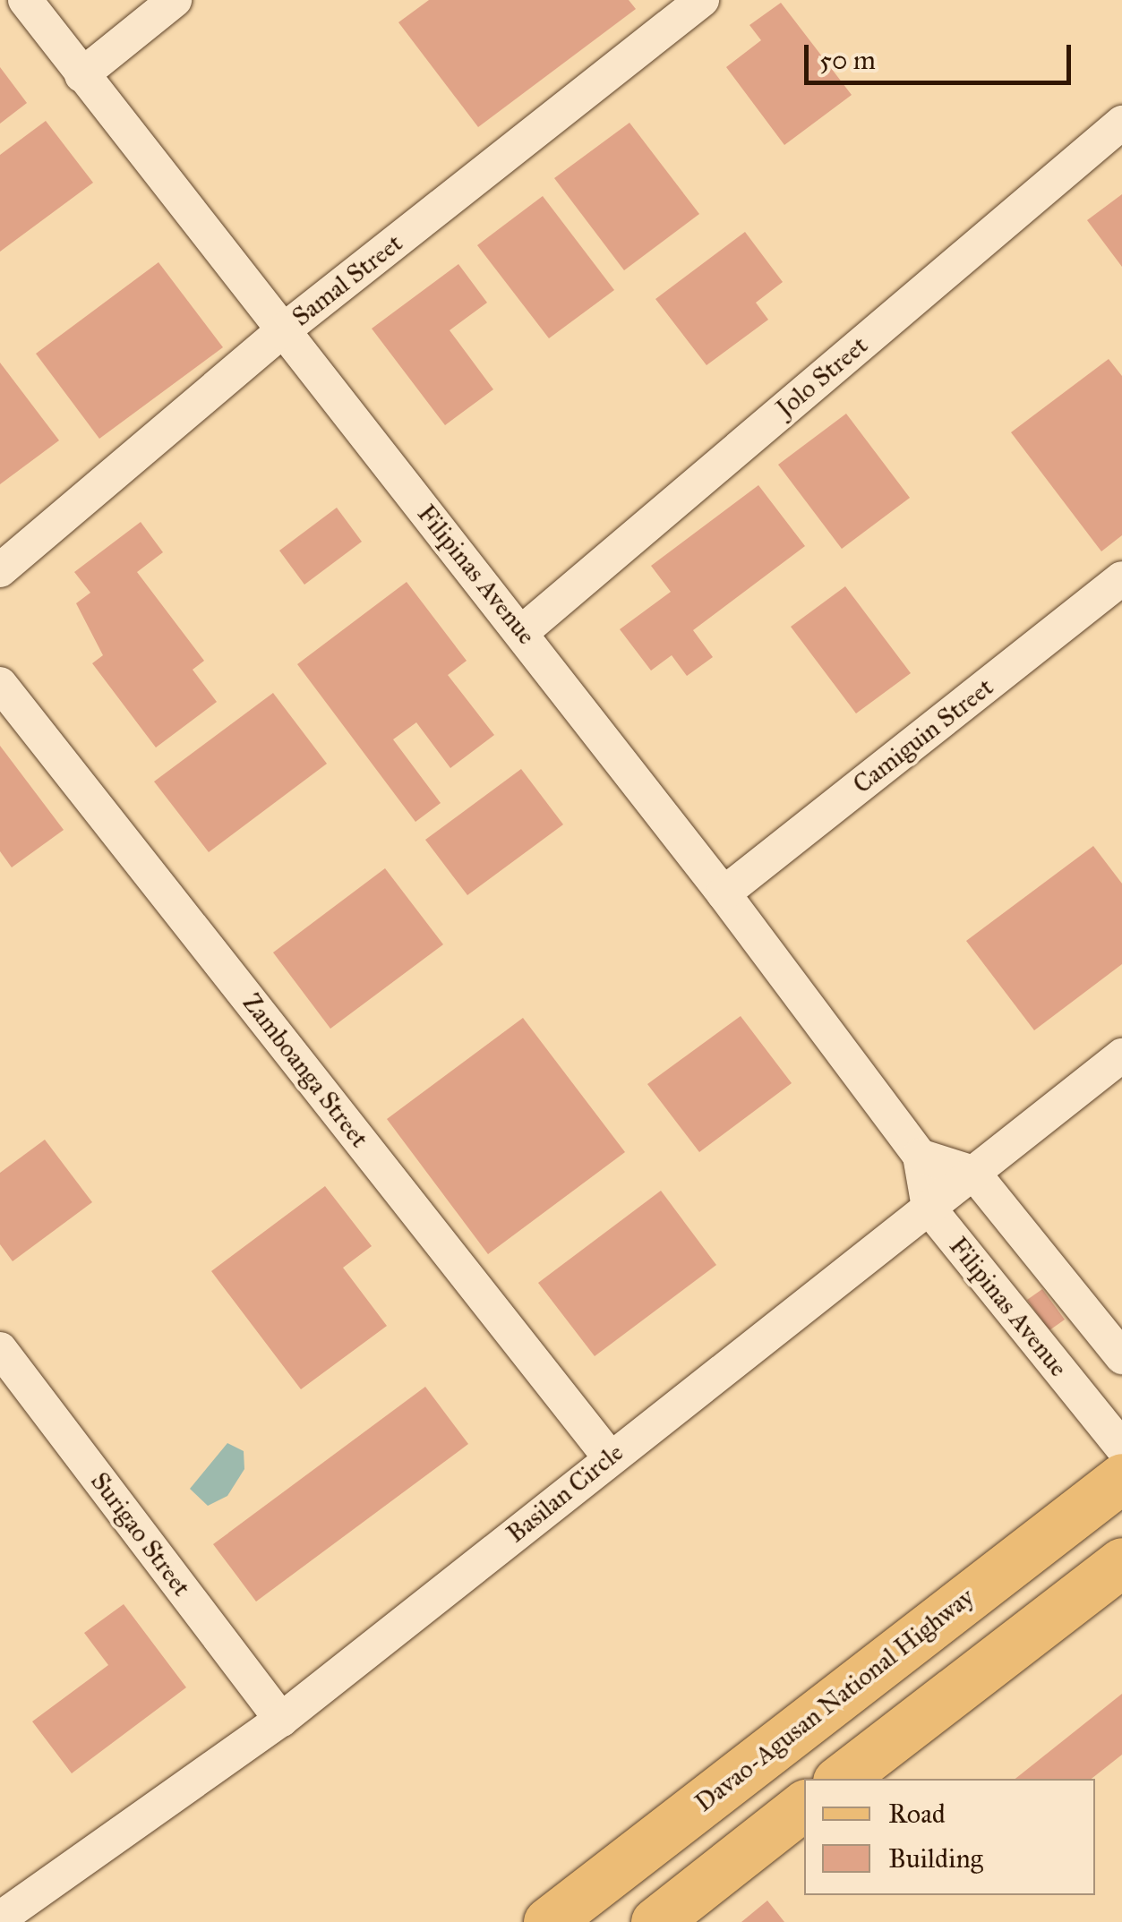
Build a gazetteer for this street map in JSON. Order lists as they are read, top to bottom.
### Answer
{
  "streets": {
    "main road": ["Davao-Agusan National Highway"],
    "street": [
      "Samal Street",
      "Jolo Street",
      "Filipinas Avenue",
      "Camiguin Street",
      "Zamboanga Street",
      "Basilan Circle",
      "Surigao Street"
    ]
  },
  "crossings": [
    ["Samal Street", "Filipinas Avenue"],
    ["Jolo Street", "Filipinas Avenue"],
    ["Filipinas Avenue", "Camiguin Street"],
    ["Filipinas Avenue", "Basilan Circle"],
    ["Zamboanga Street", "Basilan Circle"],
    ["Basilan Circle", "Surigao Street"]
  ],
  "legend": ["Road", "Building"],
  "scale_bar": "50 m"
}
